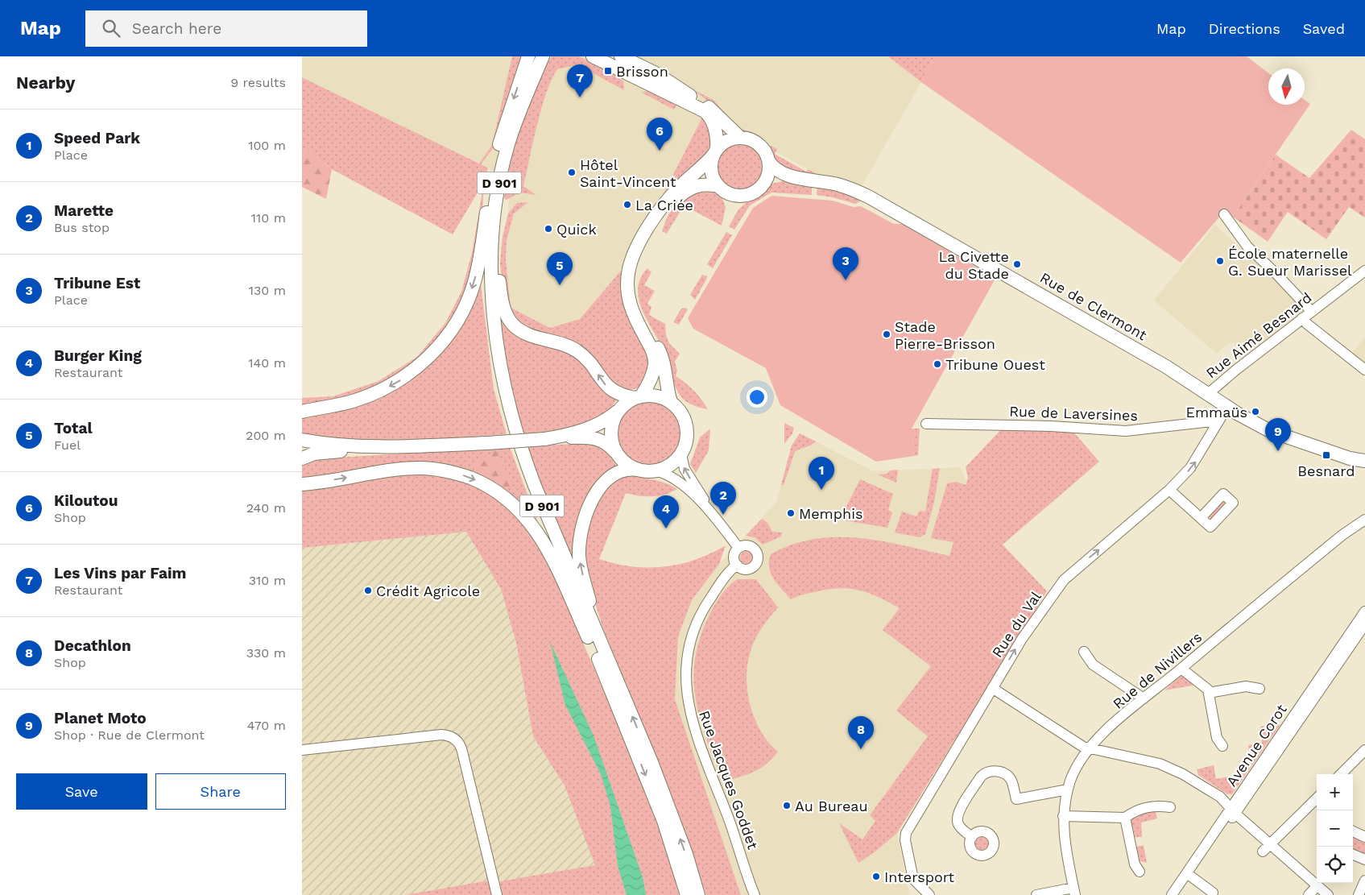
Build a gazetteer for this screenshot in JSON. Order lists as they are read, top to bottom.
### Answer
{
  "streets": {
    "main road": ["D 901", "Rue de Clermont"],
    "street": [
      "Rue Aimé Besnard",
      "Rue de Laversines",
      "Rue du Val",
      "Rue de Nivillers",
      "Avenue Corot",
      "Rue Jacques Goddet"
    ]
  },
  "crossings": [
    ["Rue de Clermont", "Rue Aimé Besnard"],
    ["Rue de Clermont", "Rue du Val"],
    ["Rue de Laversines", "Rue du Val"]
  ],
  "one_way": ["Rue du Val"],
  "places": {
    "transit": ["Brisson", "Besnard"],
    "other": [
      "Hôtel Saint-Vincent",
      "La Criée",
      "Quick",
      "École maternelle G. Sueur Marissel",
      "La Civette du Stade",
      "Stade Pierre-Brisson",
      "Tribune Ouest",
      "Emmaüs",
      "Memphis",
      "Crédit Agricole",
      "Au Bureau",
      "Intersport"
    ]
  },
  "north": "bottom",
  "page": {
    "header": "Map",
    "search": "Search here",
    "nav": ["Map", "Directions", "Saved"],
    "heading": ["Nearby", "9 results"],
    "pins": [
      "7",
      "6",
      "3",
      "5",
      "9",
      "1",
      "2",
      "4",
      "8"
    ],
    "list": [
      {
        "mark": "1",
        "name": "Speed Park",
        "note": "Place",
        "value": "100 m"
      },
      {
        "mark": "2",
        "name": "Marette",
        "note": "Bus stop",
        "value": "110 m"
      },
      {
        "mark": "3",
        "name": "Tribune Est",
        "note": "Place",
        "value": "130 m"
      },
      {
        "mark": "4",
        "name": "Burger King",
        "note": "Restaurant",
        "value": "140 m"
      },
      {
        "mark": "5",
        "name": "Total",
        "note": "Fuel",
        "value": "200 m"
      },
      {
        "mark": "6",
        "name": "Kiloutou",
        "note": "Shop",
        "value": "240 m"
      },
      {
        "mark": "7",
        "name": "Les Vins par Faim",
        "note": "Restaurant",
        "value": "310 m"
      },
      {
        "mark": "8",
        "name": "Decathlon",
        "note": "Shop",
        "value": "330 m"
      },
      {
        "mark": "9",
        "name": "Planet Moto",
        "note": "Shop · Rue de Clermont",
        "value": "470 m"
      }
    ],
    "buttons": ["Save", "Share"],
    "map_buttons": ["+", "−"]
  }
}
